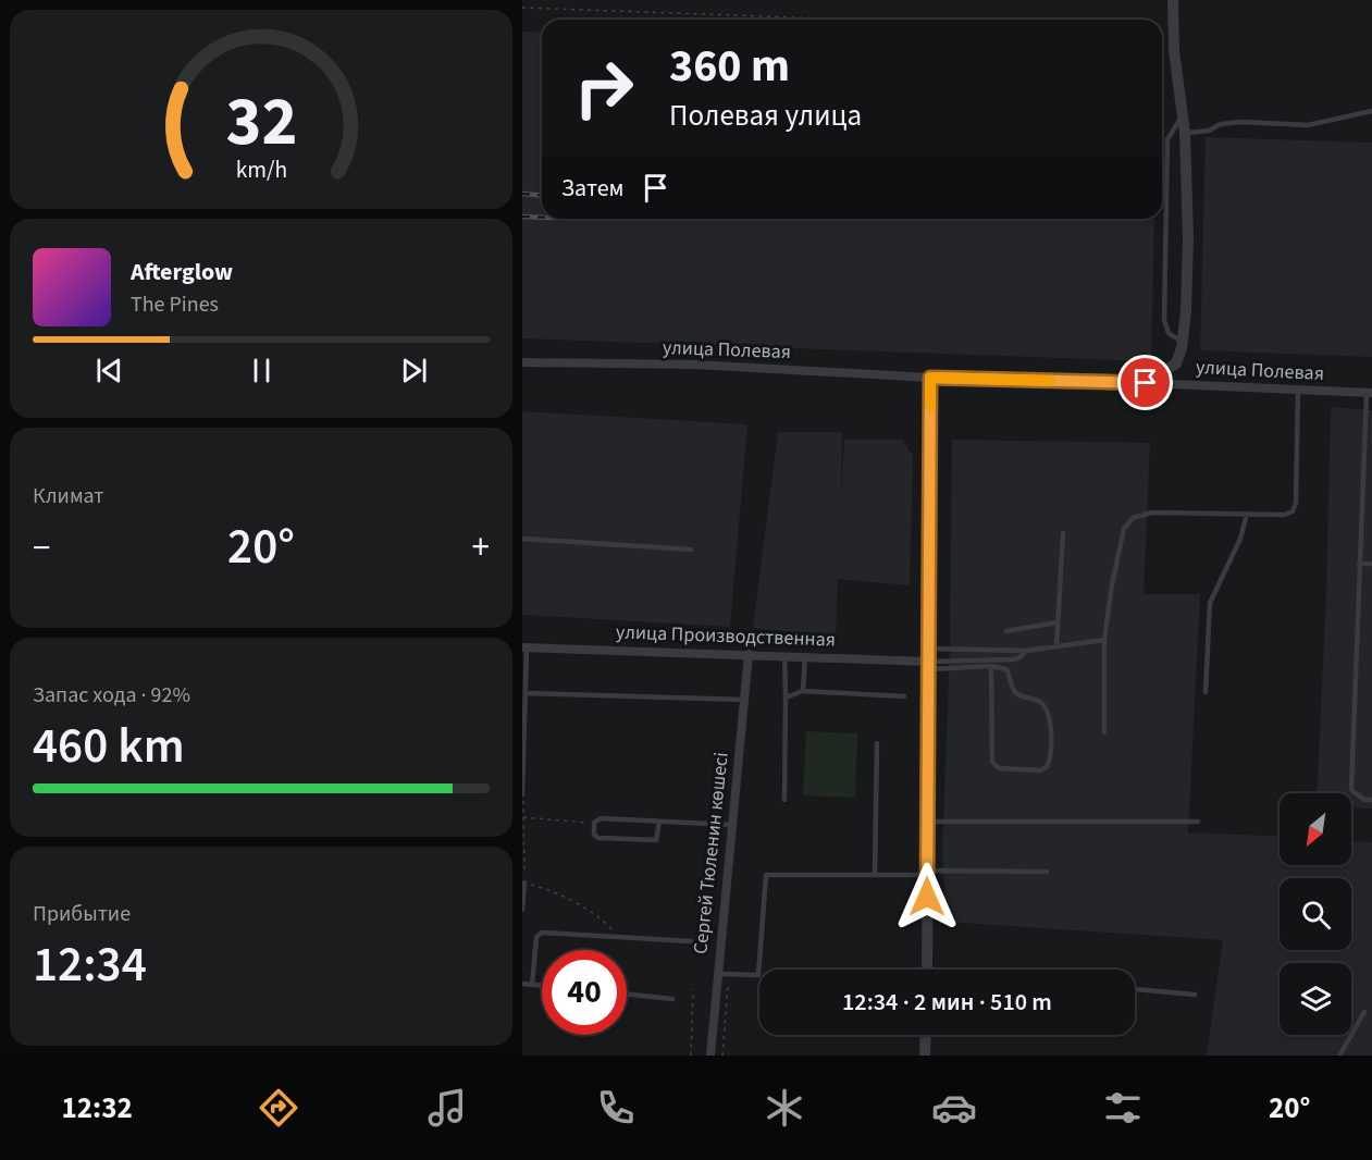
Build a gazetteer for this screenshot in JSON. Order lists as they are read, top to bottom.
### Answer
{
  "streets": {
    "street": ["улица Полевая", "улица Производственная", "Сергей Тюленин көшесі"]
  },
  "crossings": [
    ["улица Производственная", "Сергей Тюленин көшесі"]
  ],
  "north": "bottom left",
  "page": {
    "turn": ["360 m", "Полевая улица"],
    "then": "Затем",
    "song": ["Afterglow", "The Pines"],
    "tile": [
      "Климат",
      ["Запас хода · 92%", "460 km"],
      ["Прибытие", "12:34"]
    ],
    "heat": ["−", "20°", "+"],
    "limit": "40",
    "trip": "12:34 · 2 мин · 510 m",
    "tabs": ["12:32", "20°"],
    "gauge": ["32", "km/h"]
  }
}
